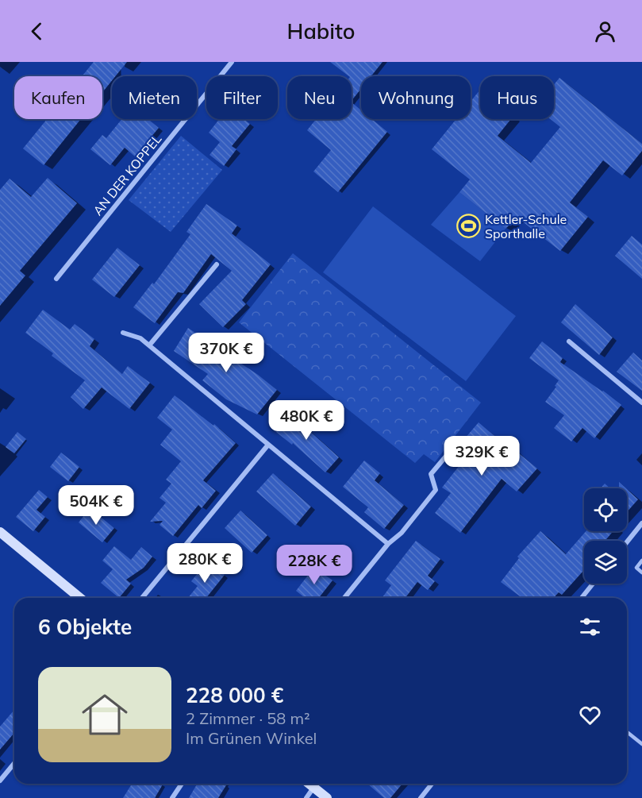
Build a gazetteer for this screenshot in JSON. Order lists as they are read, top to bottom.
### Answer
{
  "streets": {
    "street": ["AN DER KOPPEL"]
  },
  "places": {
    "sports": ["Kettler-Schule Sporthalle"]
  },
  "page": {
    "header": "Habito",
    "chip": [
      "Kaufen",
      "Mieten",
      "Filter",
      "Neu",
      "Wohnung",
      "Haus"
    ],
    "price": [
      "370K €",
      "480K €",
      "329K €",
      "504K €",
      "280K €",
      "228K €"
    ],
    "heading": "6 Objekte",
    "list": [
      {
        "name": "228 000 €",
        "note": "2 Zimmer · 58 m² · Im Grünen Winkel"
      }
    ]
  }
}
